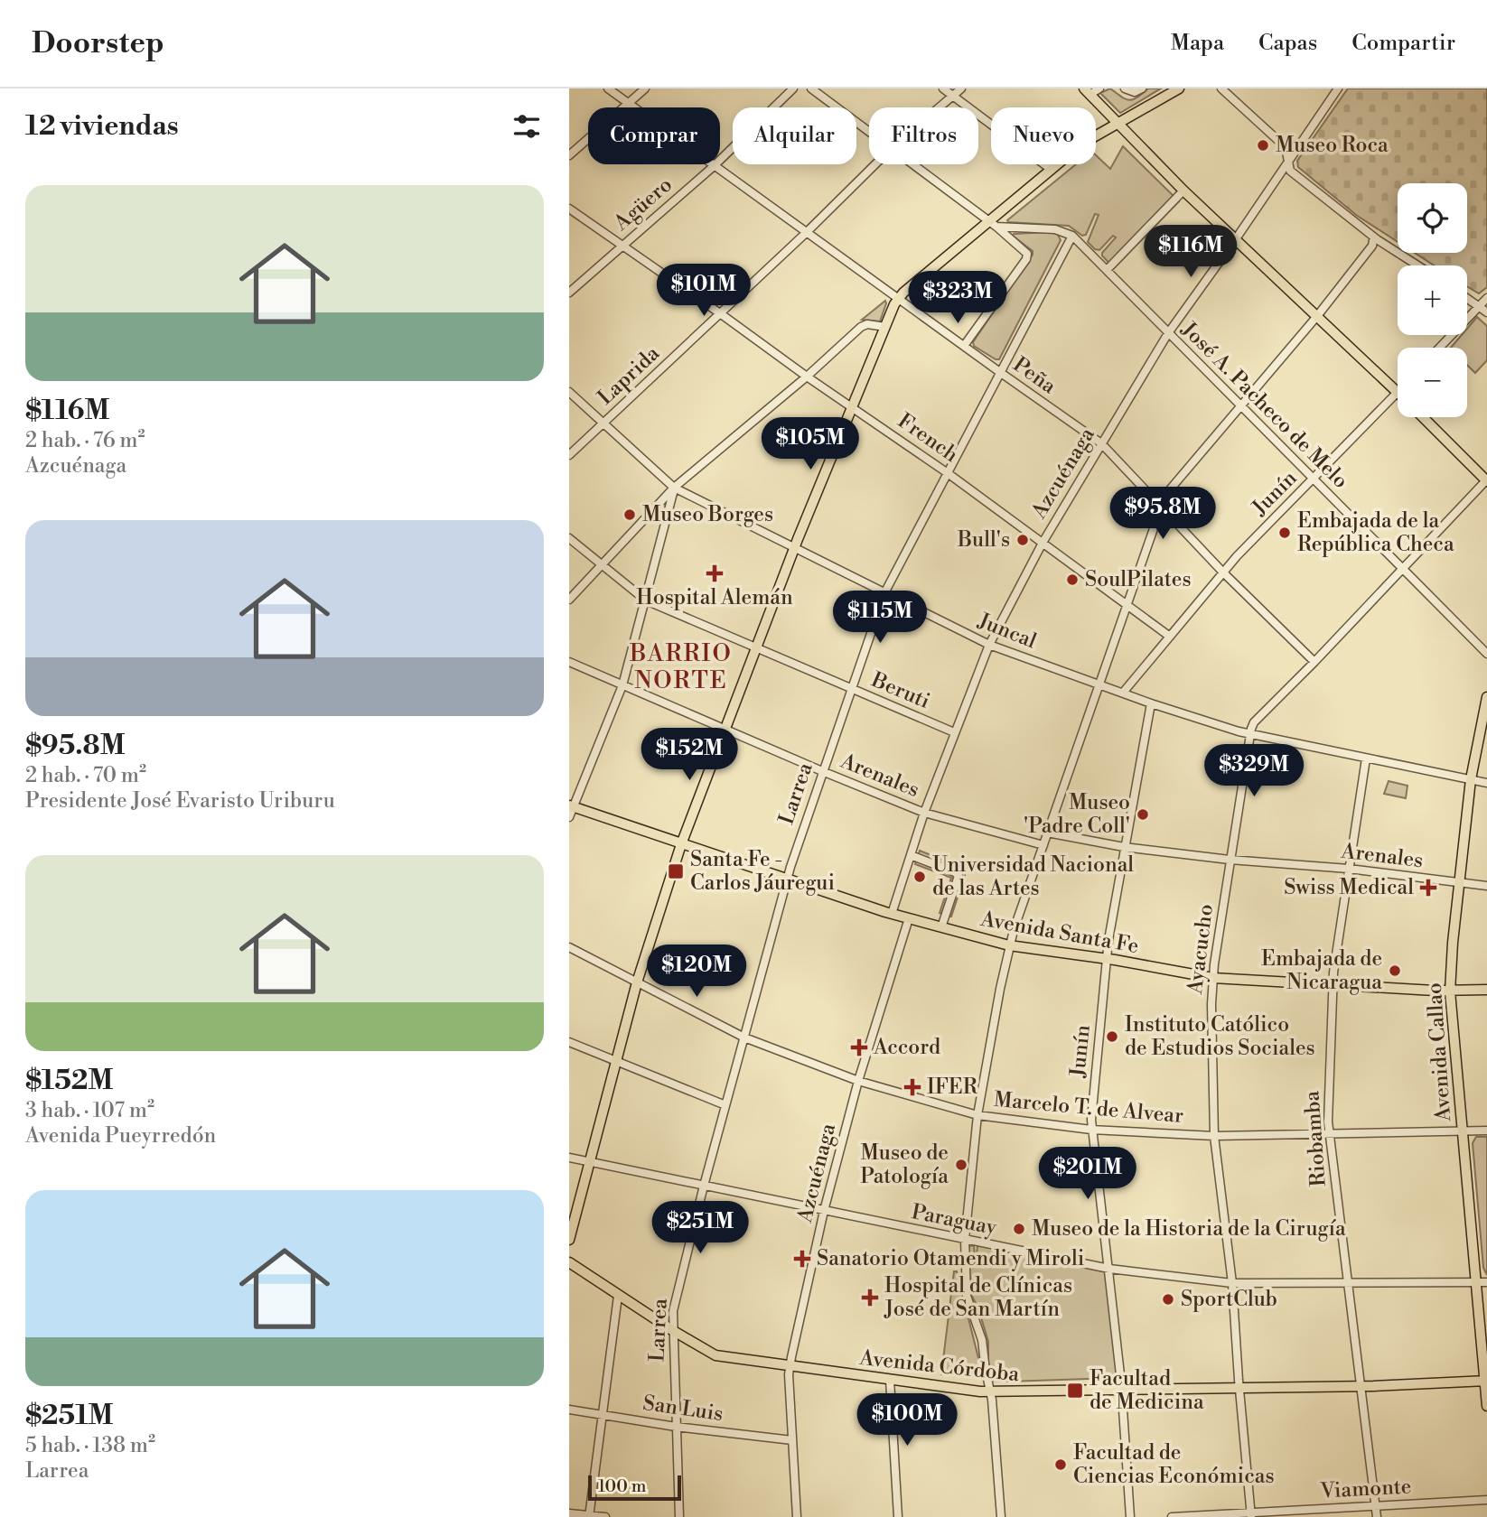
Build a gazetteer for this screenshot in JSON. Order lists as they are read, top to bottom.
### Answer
{
  "streets": {
    "main road": ["Avenida Santa Fe", "Avenida Callao", "Avenida Córdoba"],
    "street": [
      "Agüero",
      "Laprida",
      "Peña",
      "José A. Pacheco de Melo",
      "French",
      "Azcuénaga",
      "Junín",
      "Juncal",
      "Beruti",
      "Arenales",
      "Larrea",
      "Ayacucho",
      "Marcelo T. de Alvear",
      "Riobamba",
      "Paraguay",
      "San Luis",
      "Viamonte"
    ]
  },
  "crossings": [
    ["Agüero", "Peña"],
    ["Agüero", "French"],
    ["Laprida", "Peña"],
    ["Laprida", "French"],
    ["Laprida", "Juncal"],
    ["Peña", "Azcuénaga"],
    ["Peña", "Junín"],
    ["Peña", "Larrea"],
    ["Peña", "Ayacucho"],
    ["José A. Pacheco de Melo", "Azcuénaga"],
    ["José A. Pacheco de Melo", "Junín"],
    ["José A. Pacheco de Melo", "Larrea"],
    ["José A. Pacheco de Melo", "Ayacucho"],
    ["French", "Azcuénaga"],
    ["French", "Junín"],
    ["French", "Larrea"],
    ["Azcuénaga", "Juncal"],
    ["Azcuénaga", "Beruti"],
    ["Azcuénaga", "Arenales"],
    ["Azcuénaga", "Avenida Santa Fe"],
    ["Azcuénaga", "Marcelo T. de Alvear"],
    ["Azcuénaga", "Paraguay"],
    ["Azcuénaga", "Avenida Córdoba"],
    ["Azcuénaga", "San Luis"],
    ["Junín", "Juncal"],
    ["Junín", "Arenales"],
    ["Junín", "Avenida Santa Fe"],
    ["Junín", "Marcelo T. de Alvear"],
    ["Junín", "Paraguay"],
    ["Junín", "Avenida Córdoba"],
    ["Juncal", "Larrea"],
    ["Juncal", "Ayacucho"],
    ["Juncal", "Avenida Callao"],
    ["Juncal", "Riobamba"],
    ["Beruti", "Larrea"],
    ["Arenales", "Larrea"],
    ["Arenales", "Ayacucho"],
    ["Arenales", "Avenida Callao"],
    ["Arenales", "Riobamba"],
    ["Larrea", "Avenida Santa Fe"],
    ["Larrea", "Marcelo T. de Alvear"],
    ["Larrea", "Paraguay"],
    ["Larrea", "Avenida Córdoba"],
    ["Larrea", "San Luis"],
    ["Avenida Santa Fe", "Ayacucho"],
    ["Avenida Santa Fe", "Avenida Callao"],
    ["Avenida Santa Fe", "Riobamba"],
    ["Ayacucho", "Marcelo T. de Alvear"],
    ["Ayacucho", "Paraguay"],
    ["Ayacucho", "Avenida Córdoba"],
    ["Ayacucho", "Viamonte"],
    ["Avenida Callao", "Marcelo T. de Alvear"],
    ["Avenida Callao", "Paraguay"],
    ["Avenida Callao", "Avenida Córdoba"],
    ["Marcelo T. de Alvear", "Riobamba"],
    ["Riobamba", "Paraguay"],
    ["Riobamba", "Avenida Córdoba"],
    ["Riobamba", "Viamonte"]
  ],
  "districts": ["BARRIO NORTE"],
  "places": {
    "other": [
      "Museo Roca",
      "Museo Borges",
      "Embajada de la República Checa",
      "Bull's",
      "SoulPilates",
      "Museo 'Padre Coll'",
      "Universidad Nacional de las Artes",
      "Embajada de Nicaragua",
      "Instituto Católico de Estudios Sociales",
      "Museo de Patología",
      "Museo de la Historia de la Cirugía",
      "SportClub",
      "Facultad de Ciencias Económicas"
    ],
    "health": [
      "Hospital Alemán",
      "Swiss Medical",
      "Accord",
      "IFER",
      "Sanatorio Otamendi y Miroli",
      "Hospital de Clínicas José de San Martín"
    ],
    "transit": ["Santa Fe - Carlos Jáuregui", "Facultad de Medicina"]
  },
  "scale_bar": "100 m",
  "page": {
    "header": "Doorstep",
    "nav": ["Mapa", "Capas", "Compartir"],
    "heading": "12 viviendas",
    "chip": [
      "Comprar",
      "Alquilar",
      "Filtros",
      "Nuevo"
    ],
    "list": [
      {
        "name": "$116M",
        "note": "2 hab. · 76 m² · Azcuénaga"
      },
      {
        "name": "$95.8M",
        "note": "2 hab. · 70 m² · Presidente José Evaristo Uriburu"
      },
      {
        "name": "$152M",
        "note": "3 hab. · 107 m² · Avenida Pueyrredón"
      },
      {
        "name": "$251M",
        "note": "5 hab. · 138 m² · Larrea"
      }
    ],
    "map_buttons": ["+", "−"],
    "price": [
      "$116M",
      "$101M",
      "$323M",
      "$105M",
      "$95.8M",
      "$115M",
      "$152M",
      "$329M",
      "$120M",
      "$201M",
      "$251M",
      "$100M"
    ],
    "scale": "100 m"
  }
}
